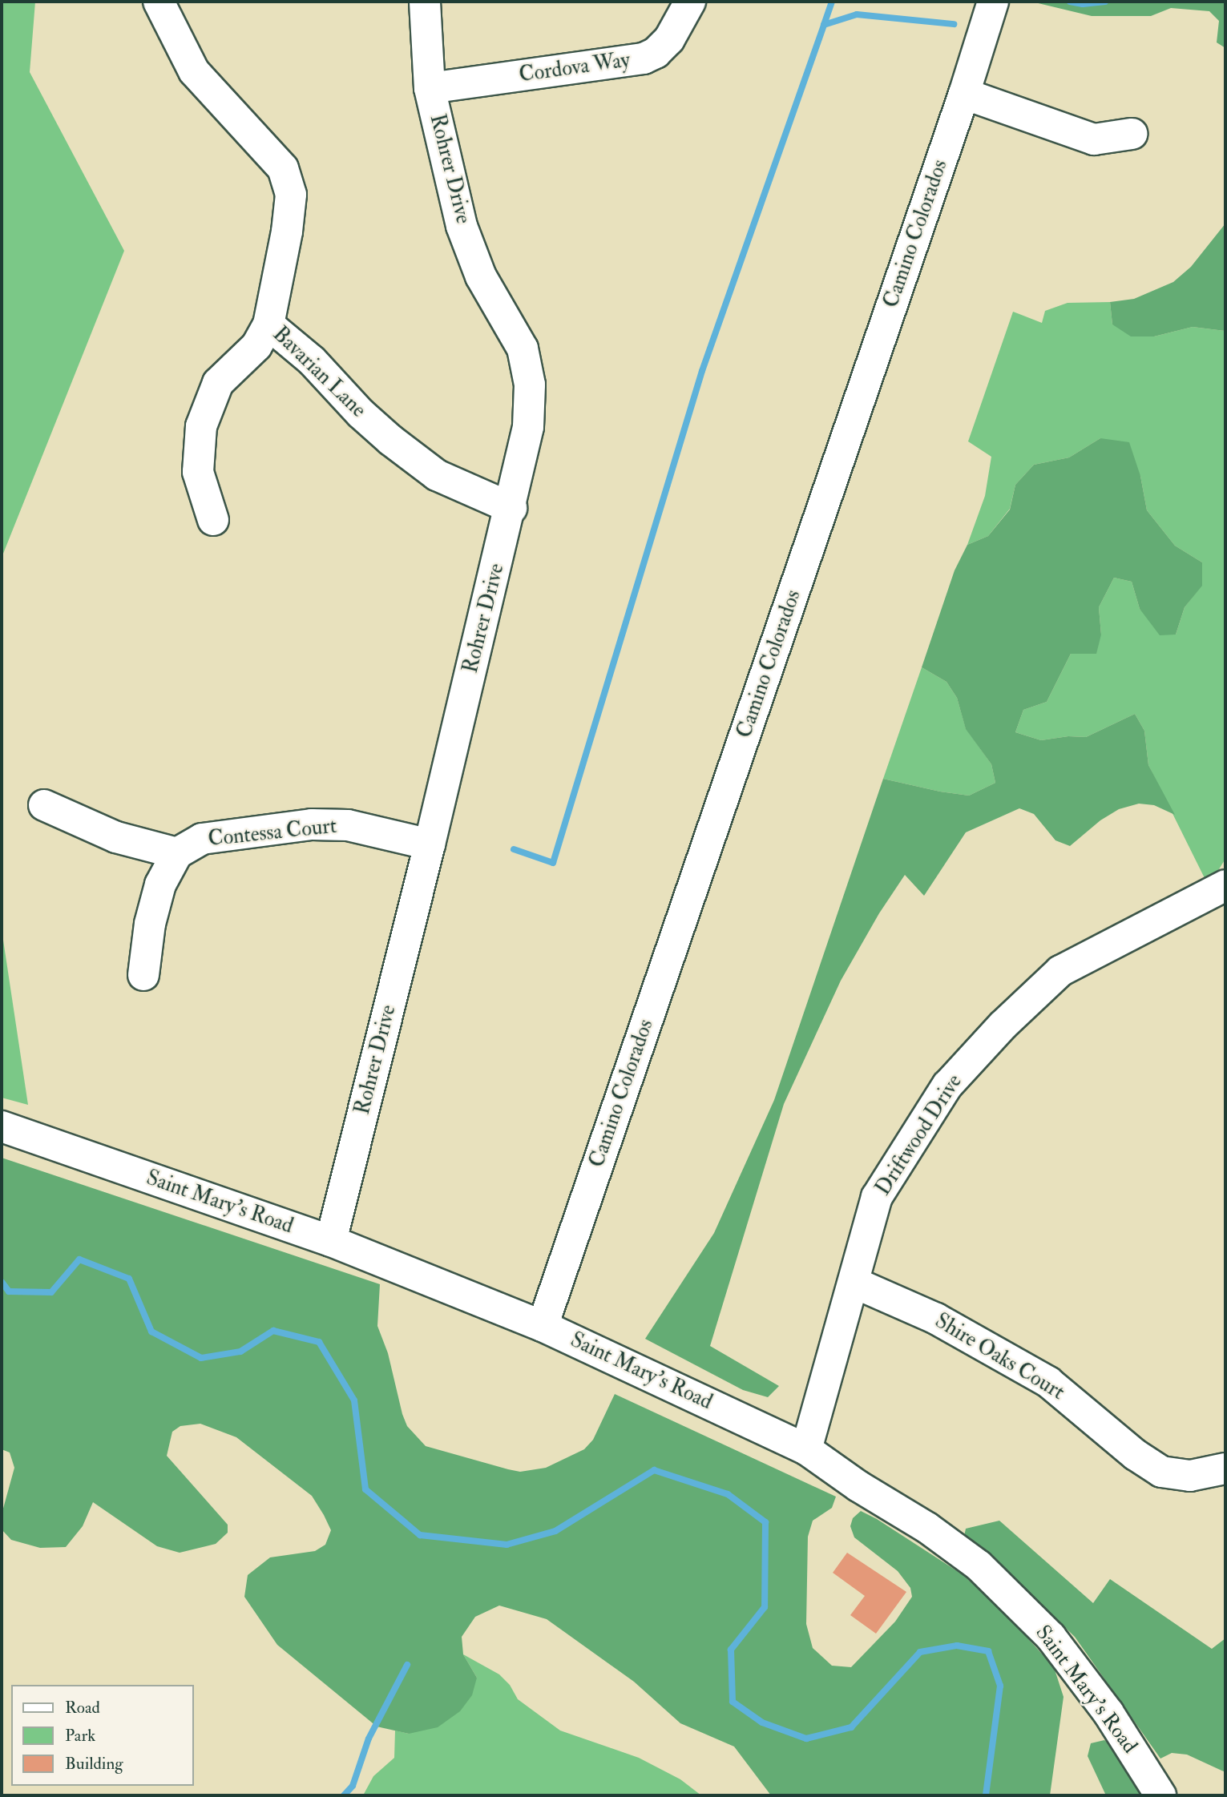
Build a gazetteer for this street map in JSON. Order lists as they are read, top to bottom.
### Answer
{
  "streets": {
    "street": [
      "Cordova Way",
      "Rohrer Drive",
      "Camino Colorados",
      "Bavarian Lane",
      "Contessa Court",
      "Driftwood Drive",
      "Saint Mary's Road",
      "Shire Oaks Court"
    ]
  },
  "crossings": [
    ["Cordova Way", "Rohrer Drive"],
    ["Rohrer Drive", "Bavarian Lane"],
    ["Rohrer Drive", "Contessa Court"],
    ["Rohrer Drive", "Saint Mary's Road"],
    ["Camino Colorados", "Saint Mary's Road"],
    ["Driftwood Drive", "Saint Mary's Road"],
    ["Driftwood Drive", "Shire Oaks Court"]
  ],
  "legend": ["Road", "Park", "Building"]
}
